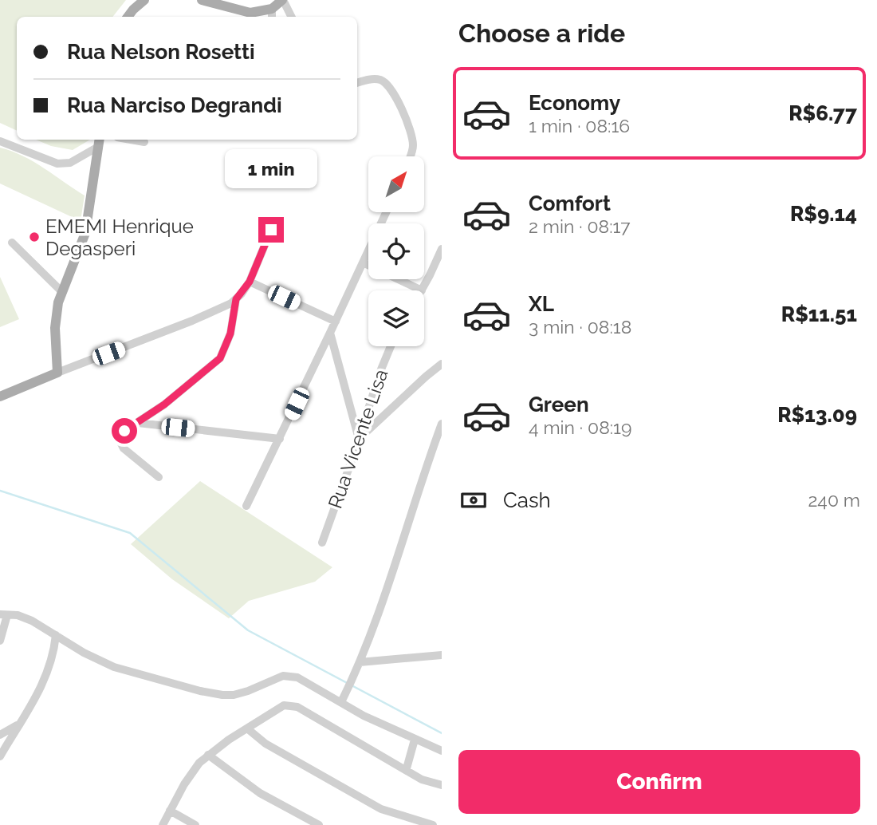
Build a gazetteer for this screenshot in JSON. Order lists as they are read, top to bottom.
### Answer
{
  "streets": {
    "street": ["Rua Vicente Lisa"]
  },
  "places": ["EMEMI Henrique Degasperi"],
  "north": "top right",
  "page": {
    "heading": "Choose a ride",
    "banner": ["Rua Nelson Rosetti", "Rua Narciso Degrandi"],
    "list": [
      {
        "name": "Economy",
        "note": "1 min · 08:16",
        "value": "R$6.77"
      },
      {
        "name": "Comfort",
        "note": "2 min · 08:17",
        "value": "R$9.14"
      },
      {
        "name": "XL",
        "note": "3 min · 08:18",
        "value": "R$11.51"
      },
      {
        "name": "Green",
        "note": "4 min · 08:19",
        "value": "R$13.09"
      }
    ],
    "bubble": "1 min",
    "pay": ["Cash", "240 m"],
    "buttons": "Confirm"
  }
}
